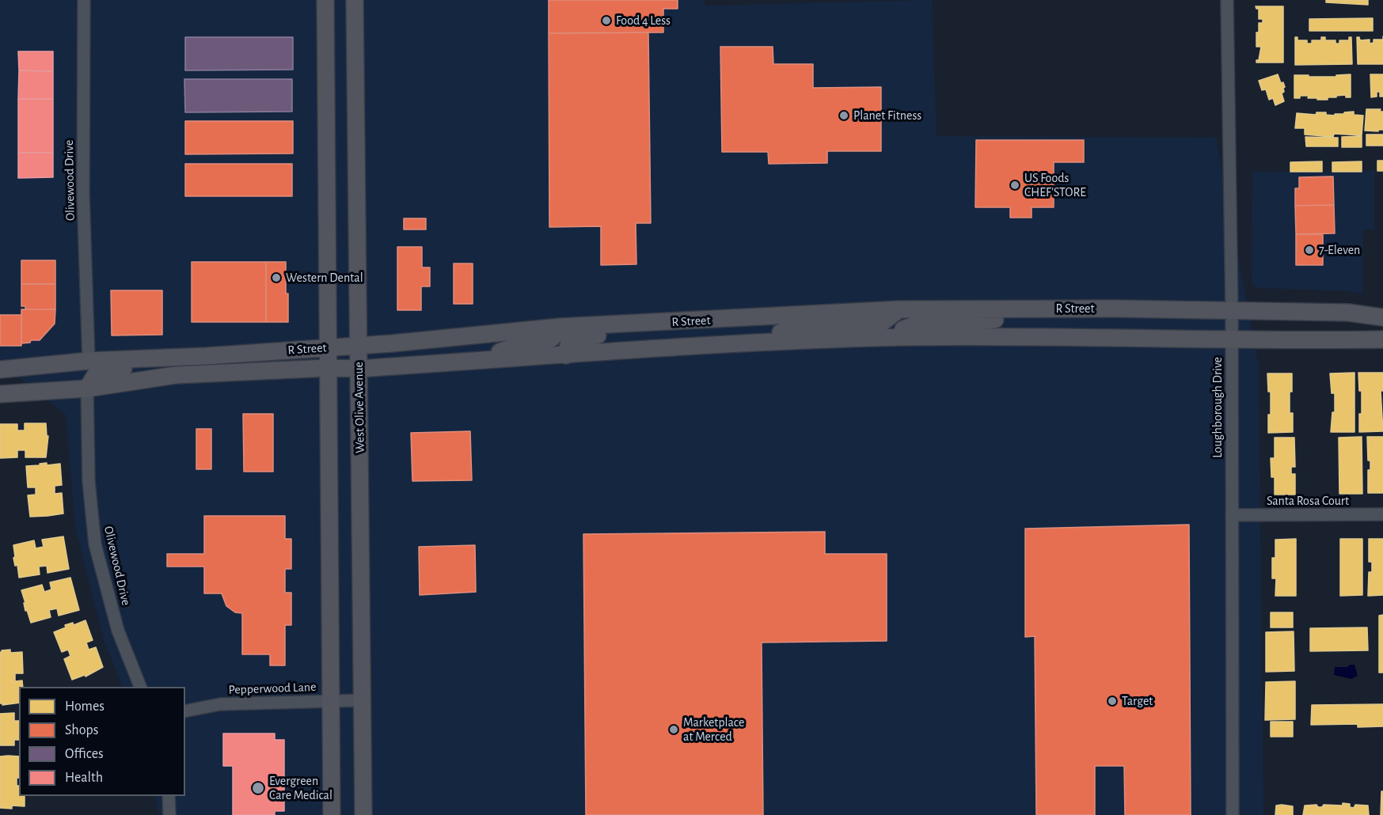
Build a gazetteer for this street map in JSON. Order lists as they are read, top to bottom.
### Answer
{
  "streets": {
    "street": [
      "Olivewood Drive",
      "R Street",
      "West Olive Avenue",
      "Loughborough Drive",
      "Santa Rosa Court",
      "Pepperwood Lane"
    ]
  },
  "crossings": [
    ["Olivewood Drive", "R Street"],
    ["R Street", "West Olive Avenue"],
    ["R Street", "Loughborough Drive"],
    ["West Olive Avenue", "Pepperwood Lane"],
    ["Loughborough Drive", "Santa Rosa Court"]
  ],
  "places": [
    "Food 4 Less",
    "Planet Fitness",
    "US Foods CHEF'STORE",
    "7-Eleven",
    "Western Dental",
    "Target",
    "Marketplace at Merced",
    "Evergreen Care Medical"
  ],
  "legend": [
    "Homes",
    "Shops",
    "Offices",
    "Health"
  ]
}
